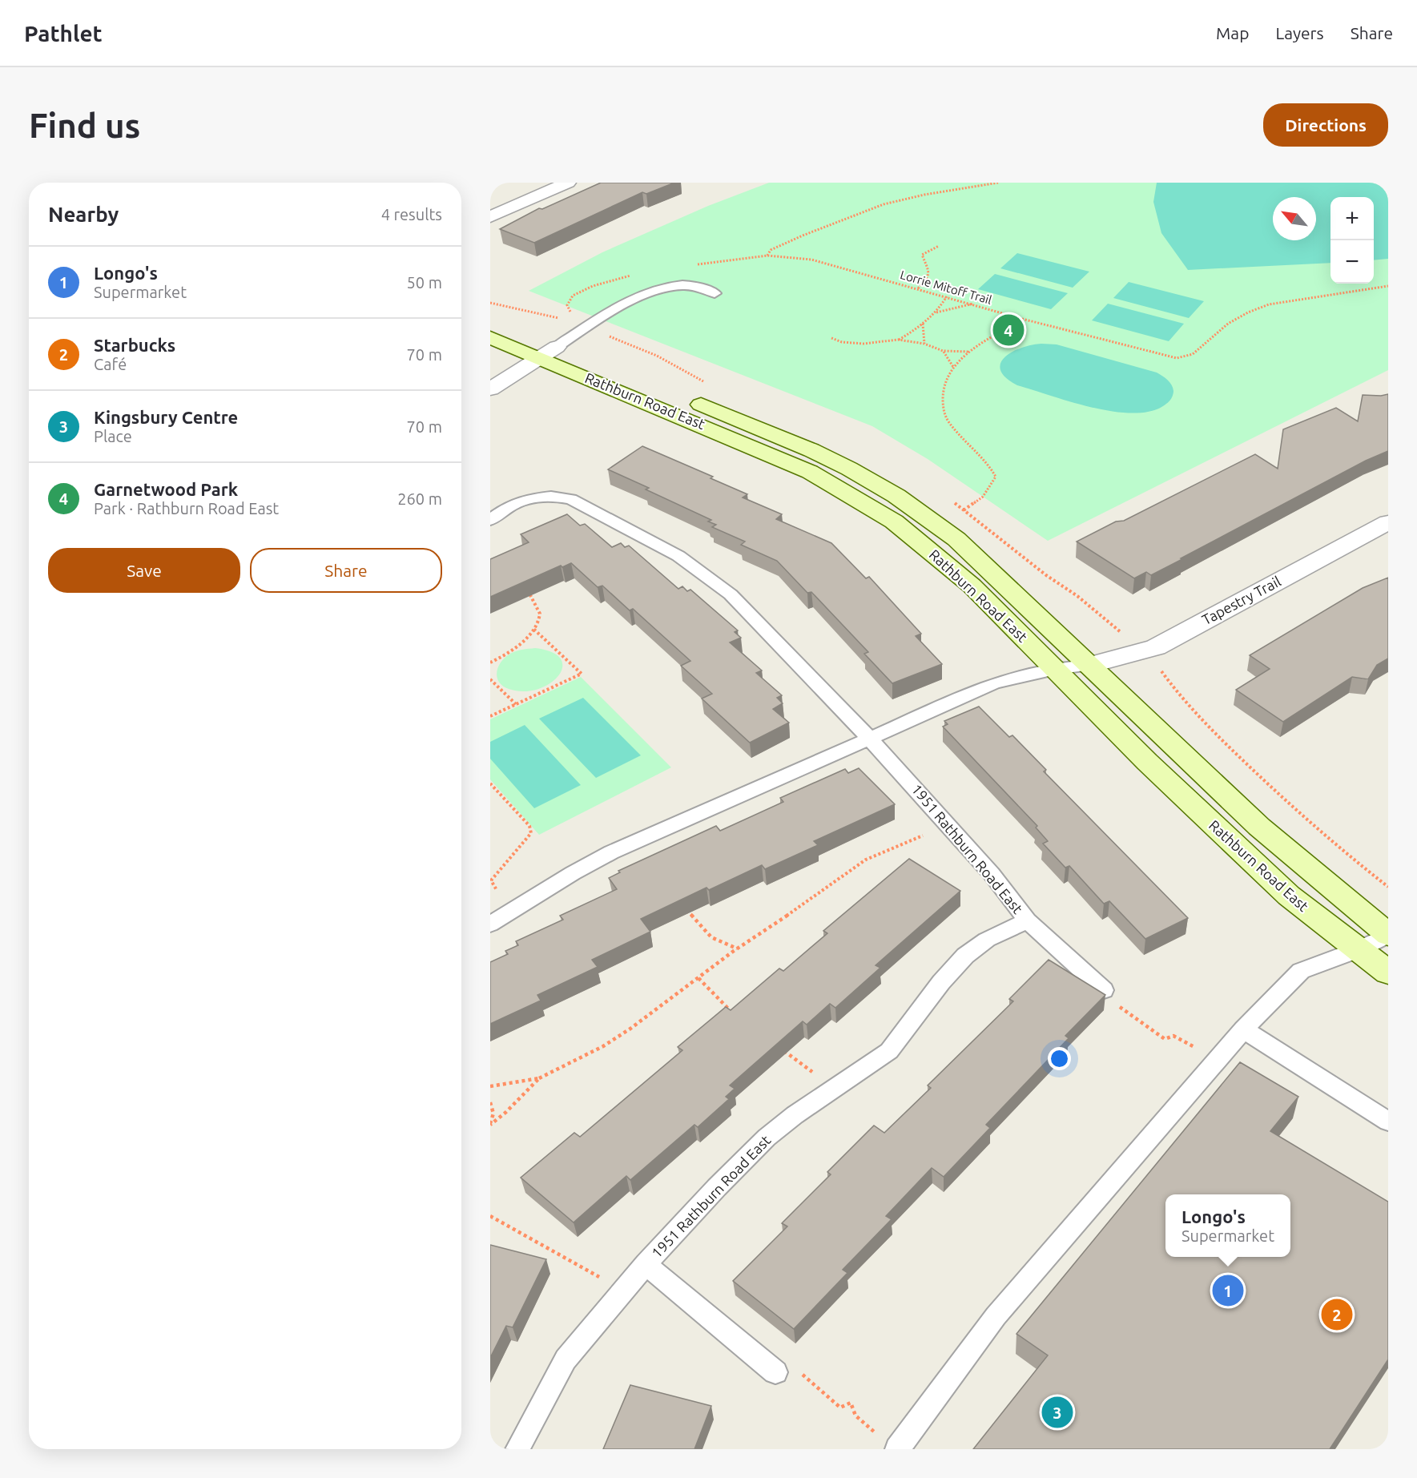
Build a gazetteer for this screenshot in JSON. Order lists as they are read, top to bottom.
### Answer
{
  "streets": {
    "street": ["Rathburn Road East", "Tapestry Trail"],
    "lane": ["1951 Rathburn Road East"],
    "path": ["Lorrie Mitoff Trail"]
  },
  "crossings": [
    ["Rathburn Road East", "Tapestry Trail"]
  ],
  "north": "top left",
  "page": {
    "header": "Pathlet",
    "nav": ["Map", "Layers", "Share"],
    "buttons": [
      "Directions",
      ["Save", "Share"]
    ],
    "title": "Find us",
    "heading": ["Nearby", "4 results"],
    "map_buttons": ["+", "−"],
    "list": [
      {
        "mark": "1",
        "name": "Longo's",
        "note": "Supermarket",
        "value": "50 m"
      },
      {
        "mark": "2",
        "name": "Starbucks",
        "note": "Café",
        "value": "70 m"
      },
      {
        "mark": "3",
        "name": "Kingsbury Centre",
        "note": "Place",
        "value": "70 m"
      },
      {
        "mark": "4",
        "name": "Garnetwood Park",
        "note": "Park · Rathburn Road East",
        "value": "260 m"
      }
    ],
    "pins": [
      "4",
      "1",
      "2",
      "3"
    ],
    "popup": ["Longo's", "Supermarket"]
  }
}
